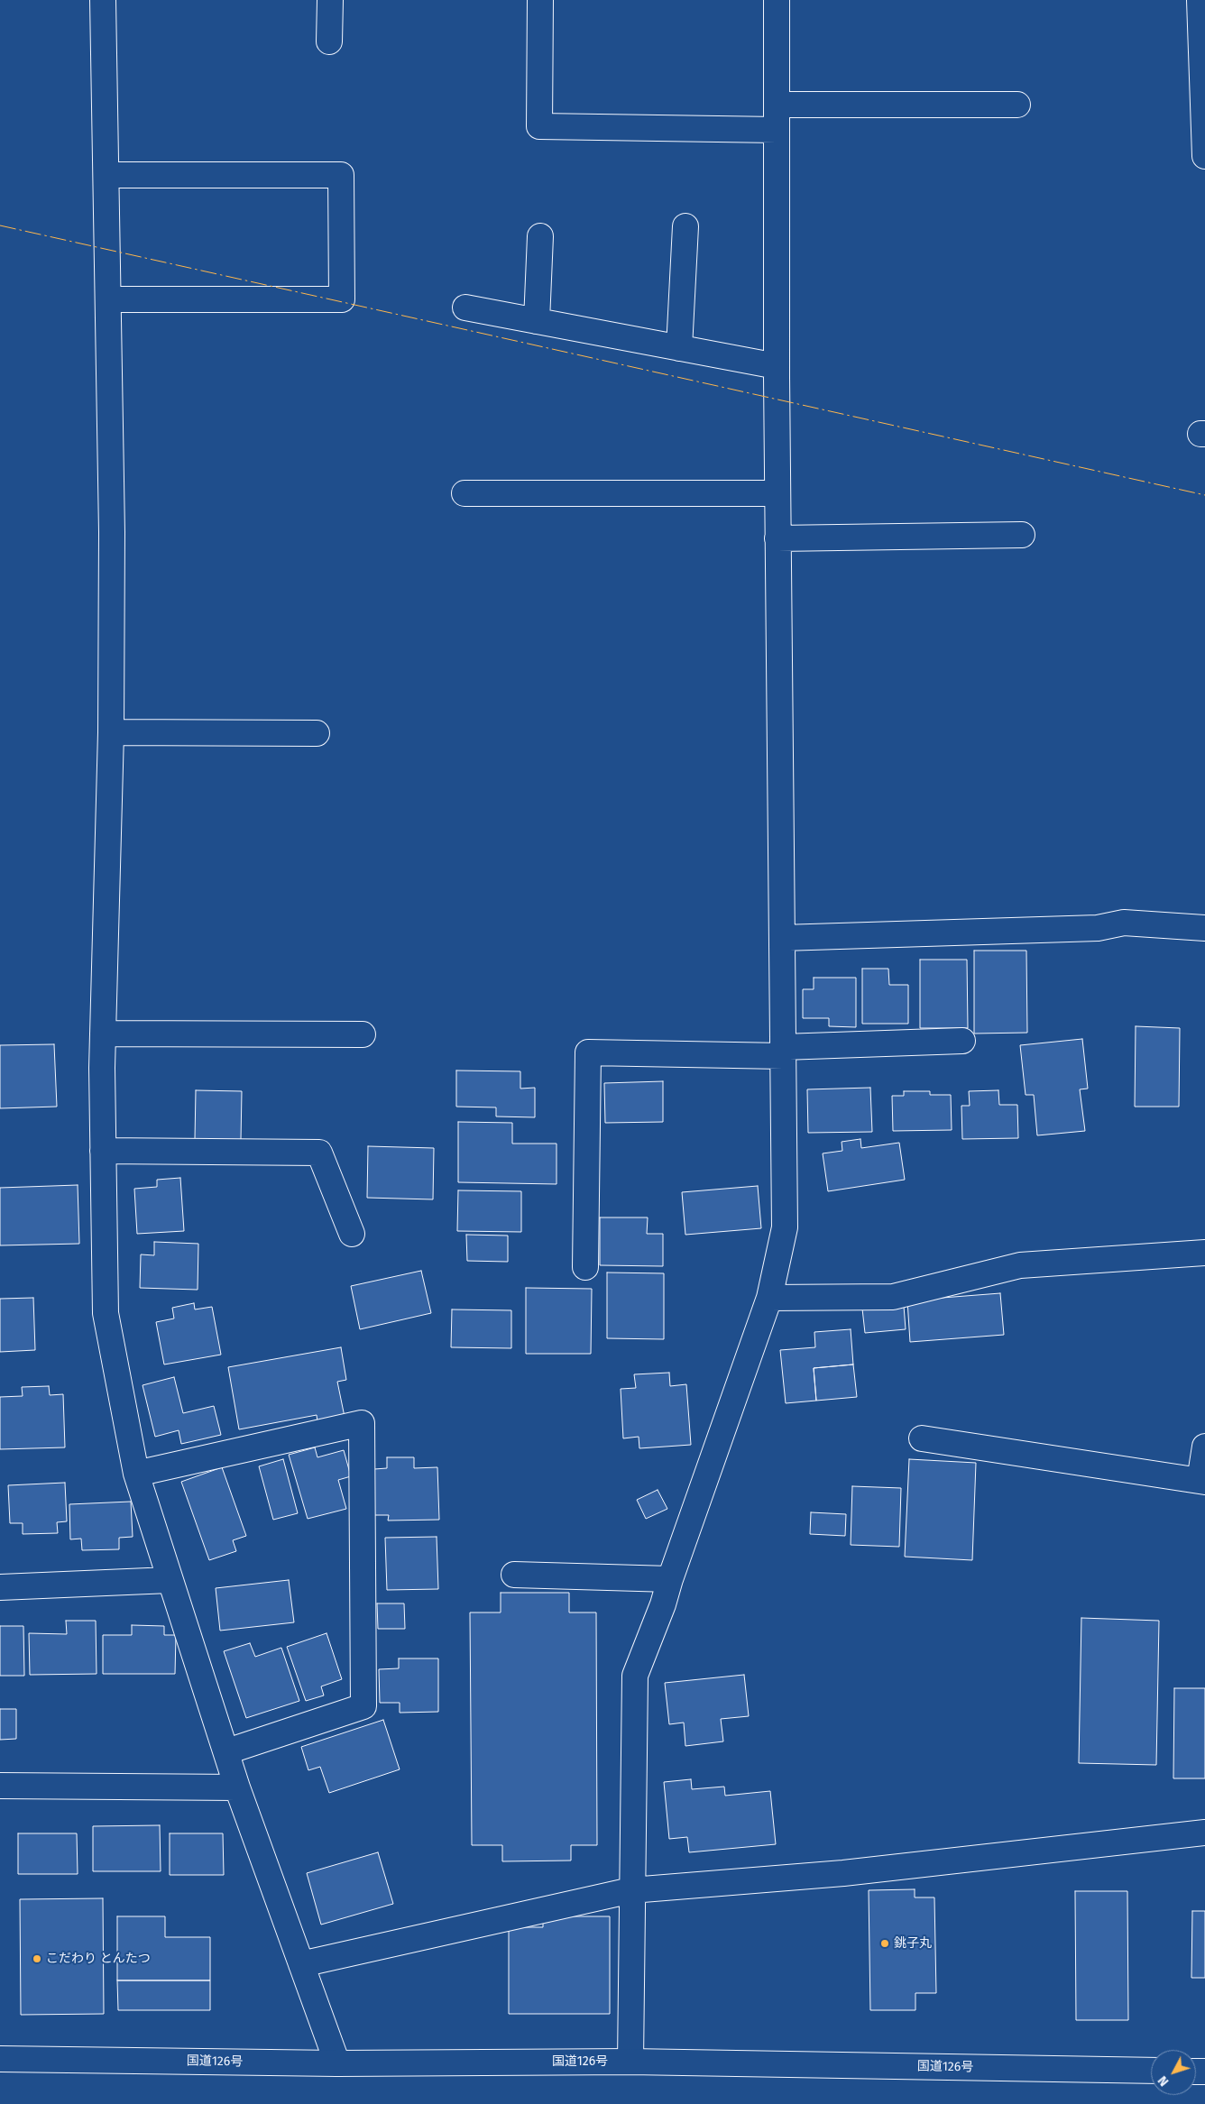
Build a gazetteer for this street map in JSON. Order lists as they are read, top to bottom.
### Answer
{
  "streets": {
    "main road": ["国道126号"]
  },
  "places": ["銚子丸", "こだわり とんたつ"],
  "north": "bottom left"
}
